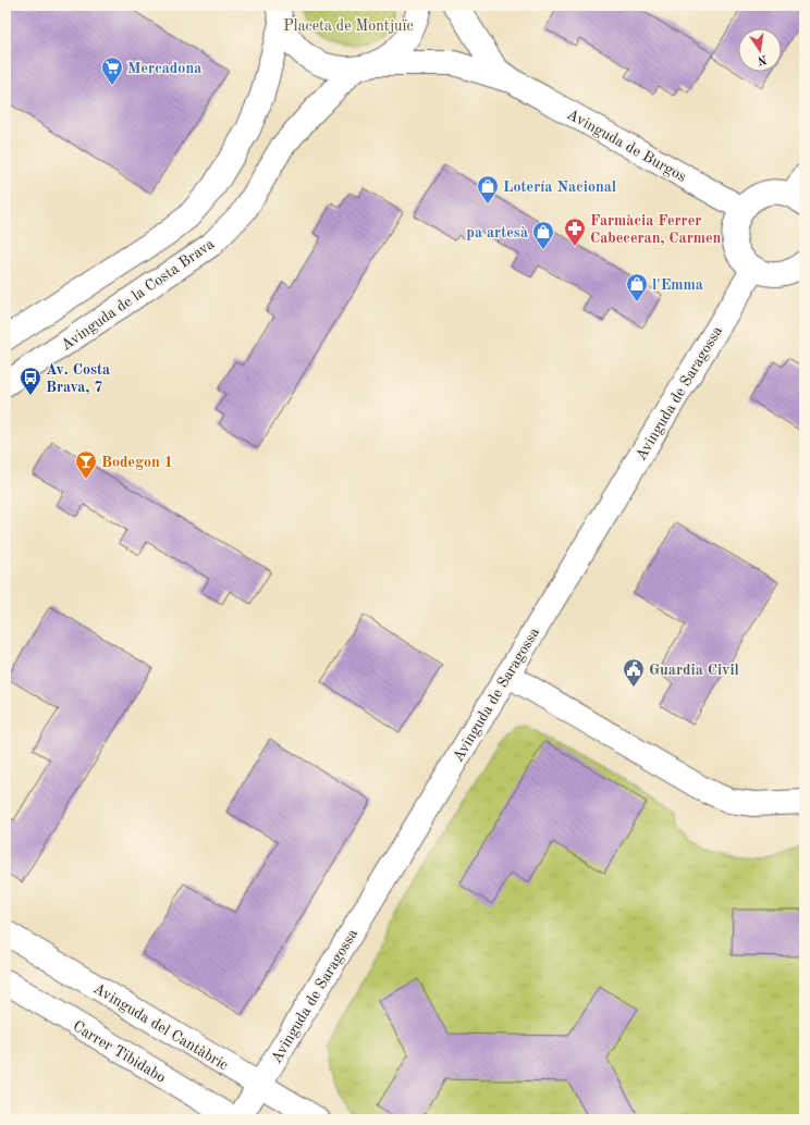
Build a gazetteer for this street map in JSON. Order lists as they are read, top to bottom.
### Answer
{
  "streets": {
    "street": [
      "Avinguda de Burgos",
      "Avinguda de la Costa Brava",
      "Avinguda de Saragossa",
      "Avinguda del Cantàbric",
      "Carrer Tibidabo"
    ]
  },
  "crossings": [
    ["Avinguda de Burgos", "Avinguda de la Costa Brava"],
    ["Avinguda de Saragossa", "Avinguda del Cantàbric"]
  ],
  "parks": ["Placeta de Montjuïc"],
  "places": {
    "supermarket": ["Mercadona"],
    "shop": ["Lotería Nacional", "pa artesà", "l'Emma"],
    "pharmacy": ["Farmàcia Ferrer Cabeceran, Carmen"],
    "bus stop": ["Av. Costa Brava, 7"],
    "bar": ["Bodegon 1"],
    "public building": ["Guardia Civil"]
  },
  "north": "bottom"
}
